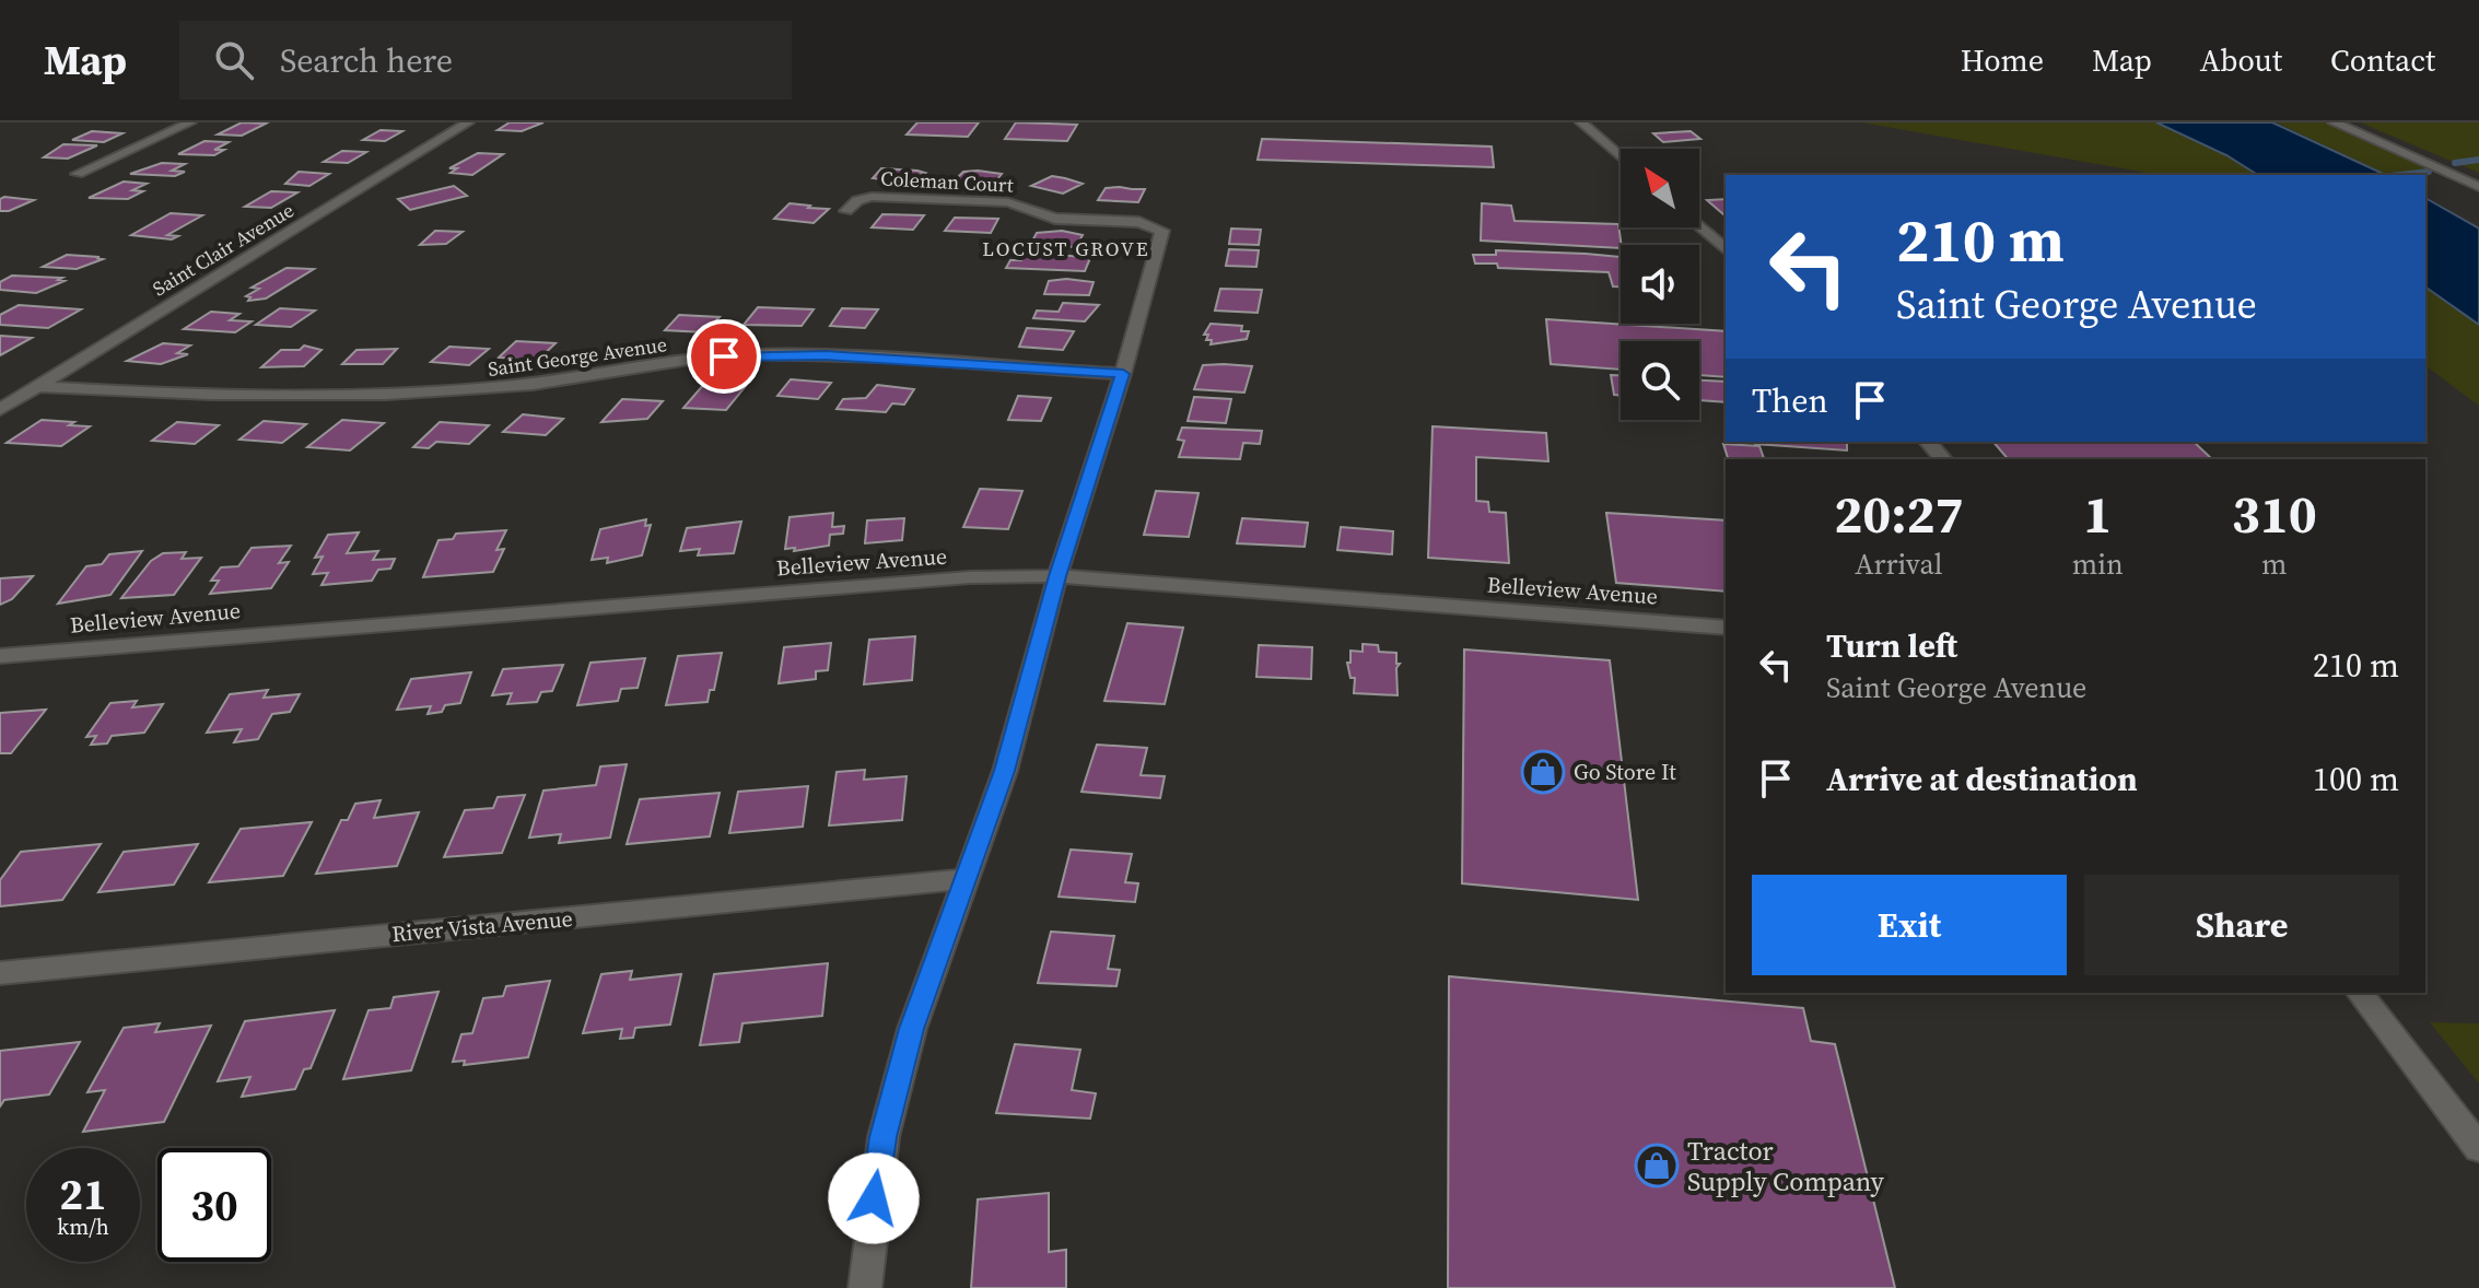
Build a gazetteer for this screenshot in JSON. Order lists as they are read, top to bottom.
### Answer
{
  "streets": {
    "street": [
      "Coleman Court",
      "Saint Clair Avenue",
      "Saint George Avenue",
      "Belleview Avenue",
      "River Vista Avenue"
    ]
  },
  "crossings": [
    ["Coleman Court", "Saint George Avenue"],
    ["Saint Clair Avenue", "Saint George Avenue"]
  ],
  "districts": ["LOCUST GROVE"],
  "places": {
    "shop": ["Go Store It", "Tractor Supply Company"]
  },
  "north": "top left",
  "page": {
    "header": "Map",
    "search": "Search here",
    "nav": [
      "Home",
      "Map",
      "About",
      "Contact"
    ],
    "turn": ["210 m", "Saint George Avenue"],
    "then": "Then",
    "eta": [
      "20:27",
      "Arrival",
      "1",
      "min",
      "310",
      "m"
    ],
    "list": [
      {
        "name": "Turn left",
        "note": "Saint George Avenue",
        "value": "210 m"
      },
      {
        "name": "Arrive at destination",
        "value": "100 m"
      }
    ],
    "buttons": ["Exit", "Share"],
    "speed": "21 km/h",
    "limit": "30"
  }
}
